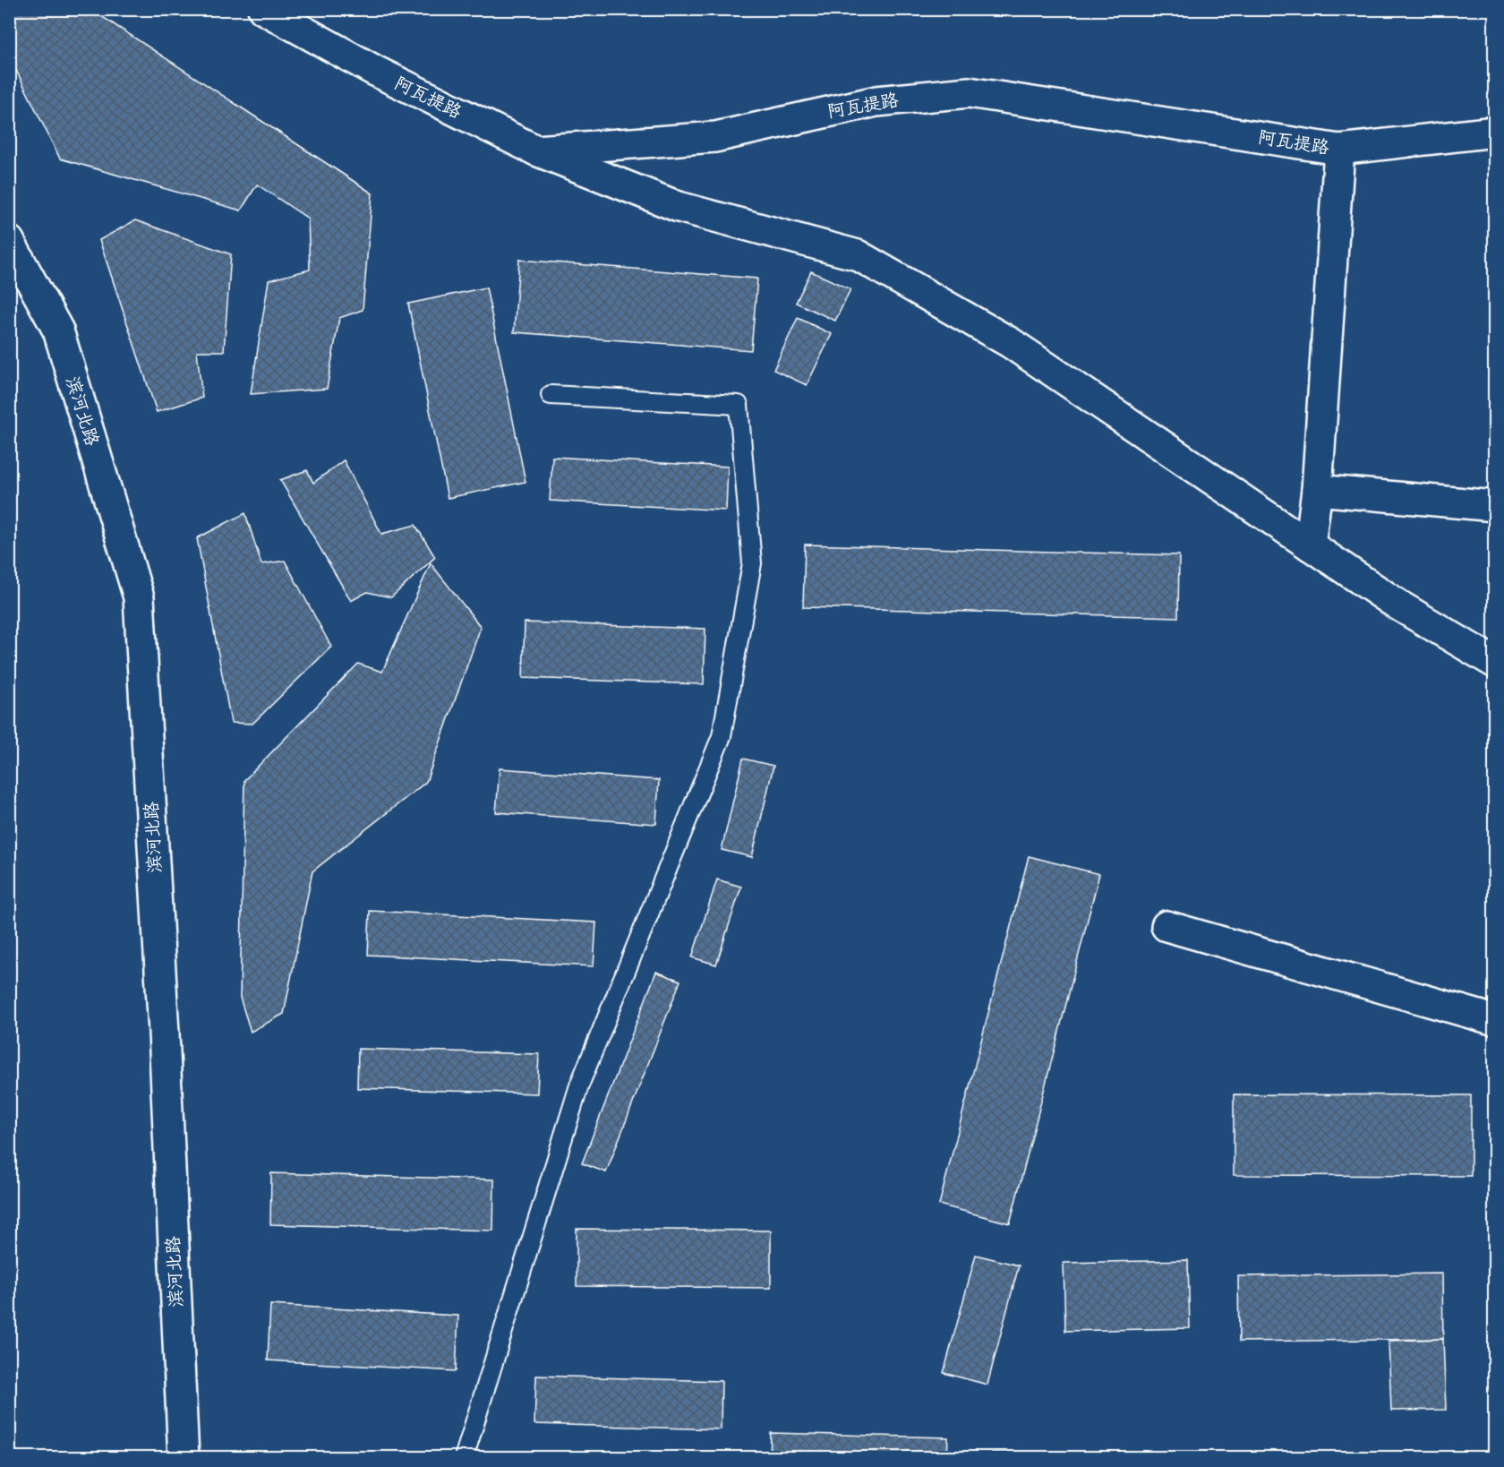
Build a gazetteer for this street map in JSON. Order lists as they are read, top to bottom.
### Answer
{
  "streets": {
    "street": ["阿瓦提路", "滨河北路"]
  }
}
